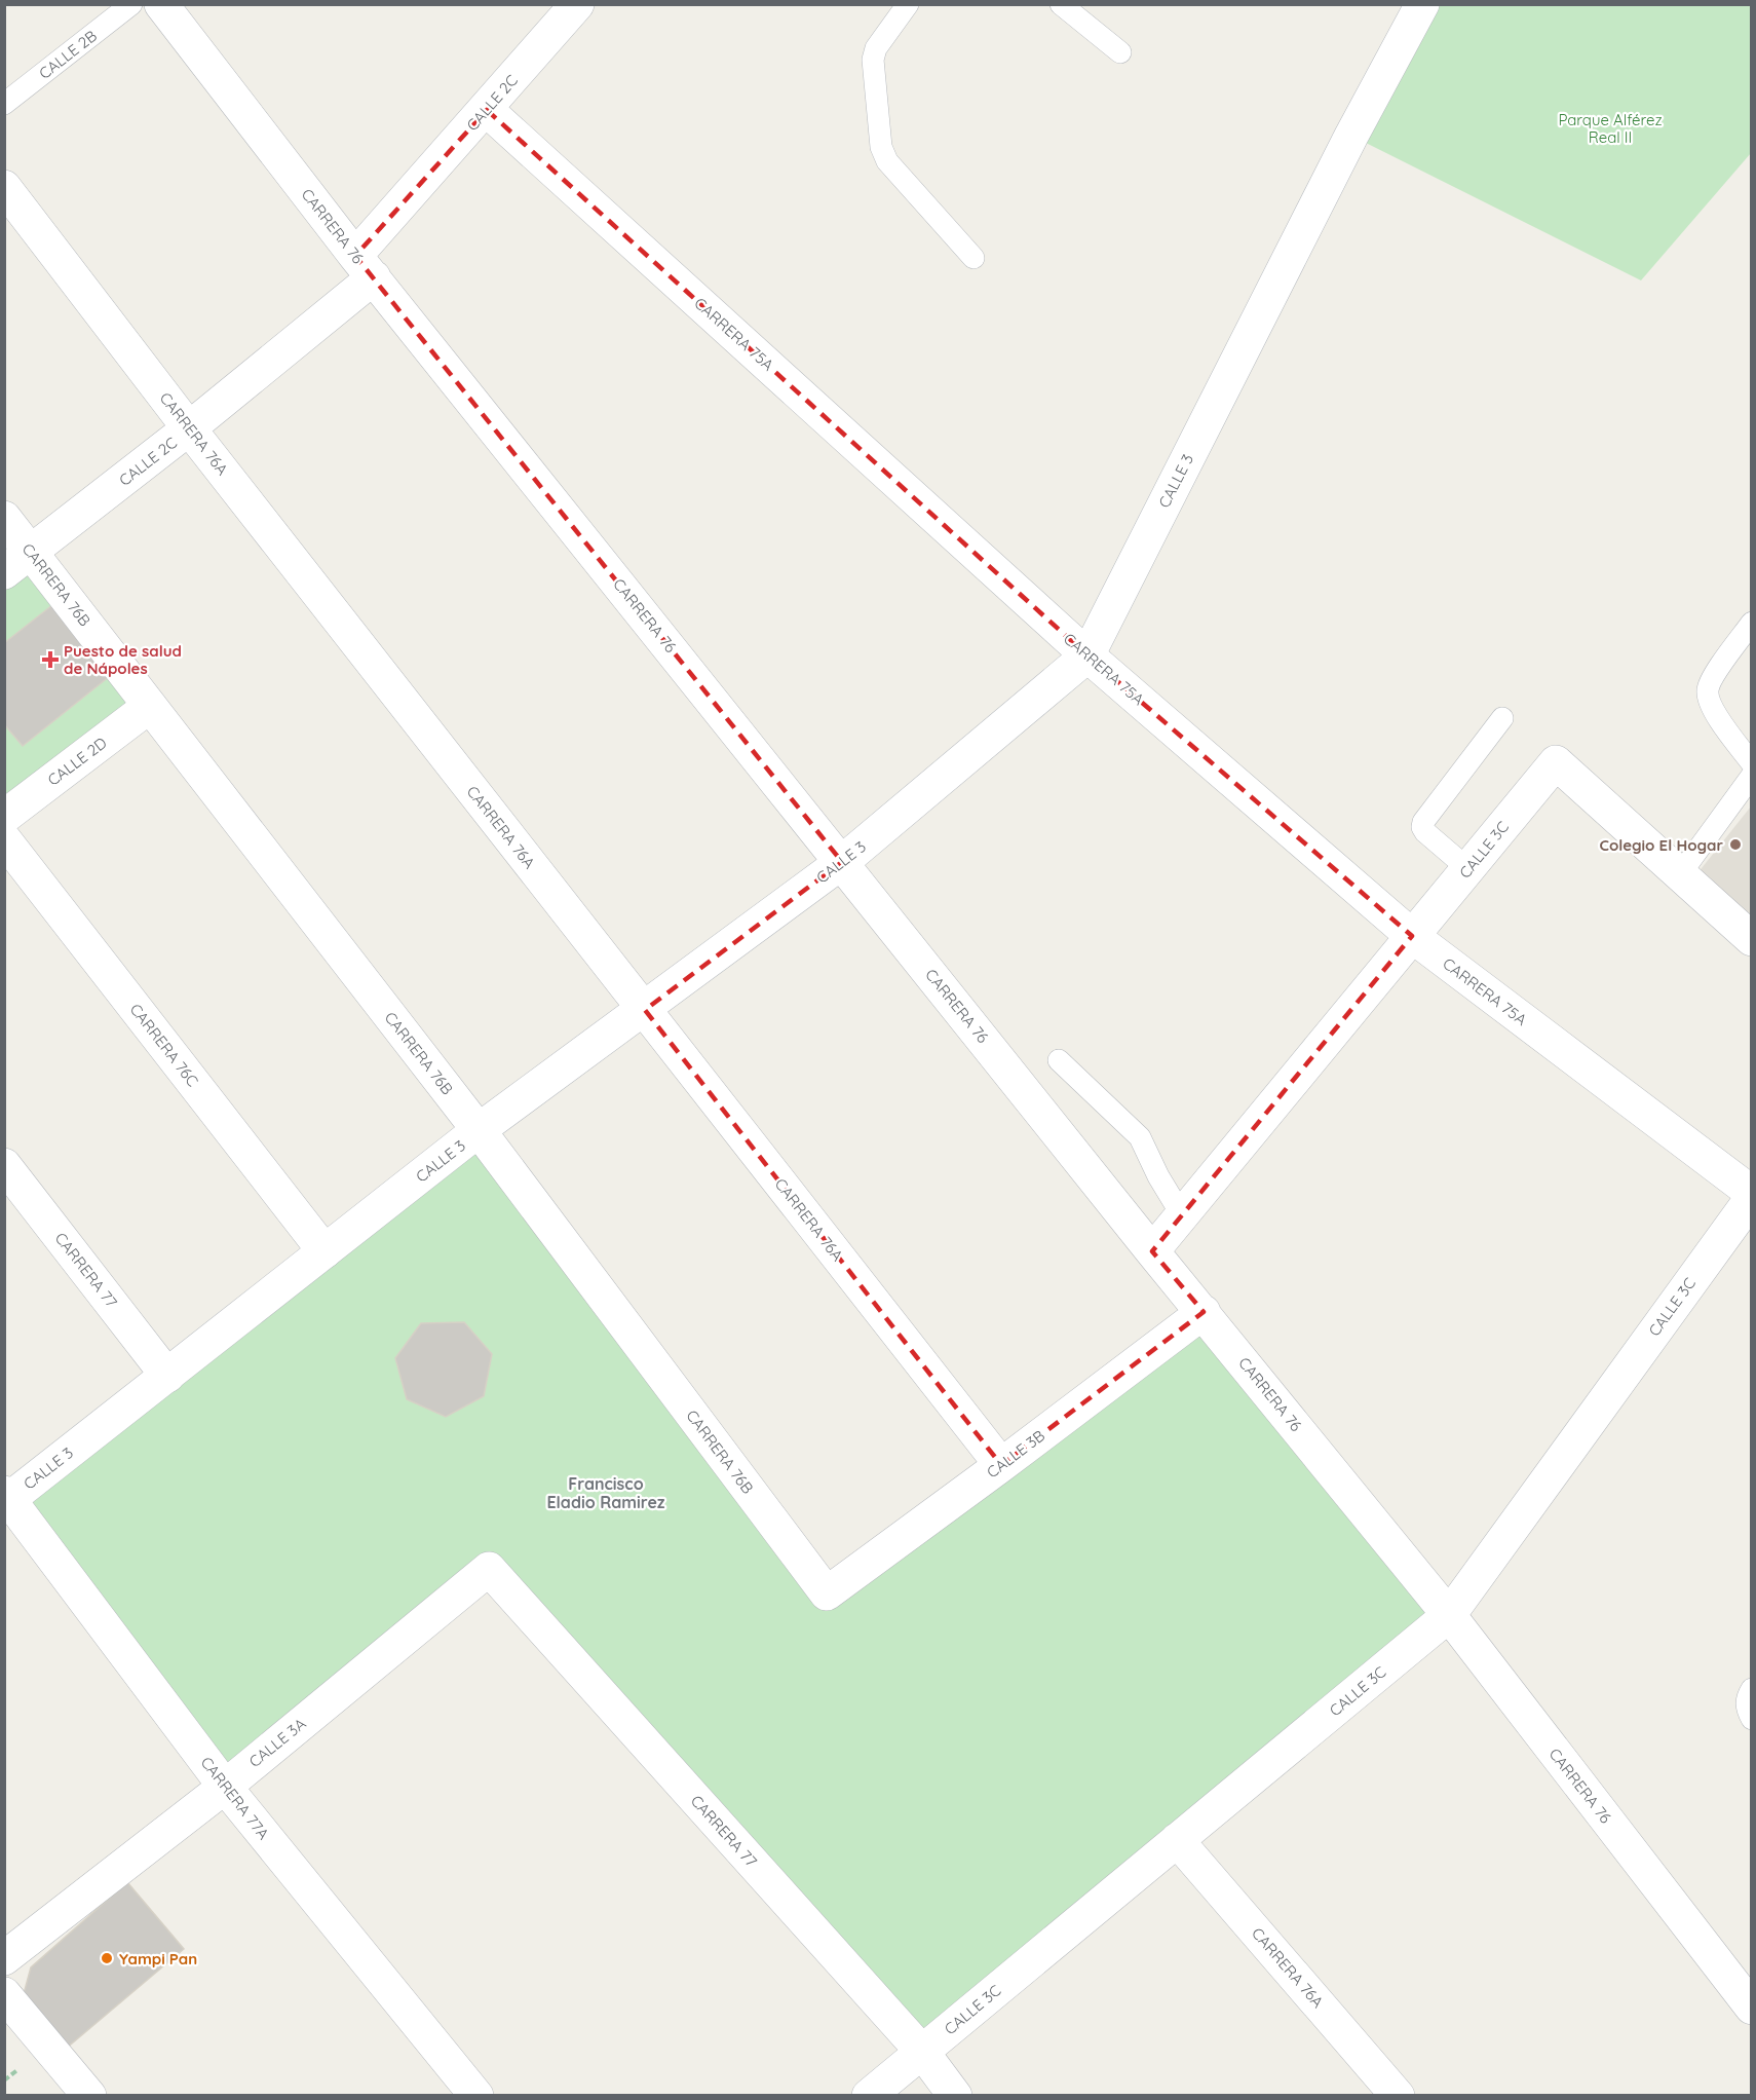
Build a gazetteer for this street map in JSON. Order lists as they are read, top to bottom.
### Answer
{
  "streets": {
    "street": [
      "CALLE 2C",
      "CARRERA 76",
      "CARRERA 75A",
      "CARRERA 76A",
      "CALLE 3",
      "CARRERA 76B",
      "CALLE 2D",
      "CALLE 3C",
      "CARRERA 76C",
      "CARRERA 77",
      "CALLE 3B",
      "CALLE 3A",
      "CARRERA 77A"
    ],
    "lane": ["CALLE 2B"]
  },
  "crossings": [
    ["CALLE 2C", "CARRERA 76"],
    ["CALLE 2C", "CARRERA 75A"],
    ["CALLE 2C", "CARRERA 76A"],
    ["CALLE 2C", "CARRERA 76B"],
    ["CARRERA 76", "CALLE 3"],
    ["CARRERA 76", "CALLE 3C"],
    ["CARRERA 76", "CALLE 3B"],
    ["CARRERA 75A", "CALLE 3"],
    ["CARRERA 75A", "CALLE 3C"],
    ["CARRERA 76A", "CALLE 3"],
    ["CARRERA 76A", "CALLE 3C"],
    ["CARRERA 76A", "CALLE 3B"],
    ["CALLE 3", "CARRERA 76B"],
    ["CALLE 3", "CARRERA 76C"],
    ["CALLE 3", "CARRERA 77"],
    ["CALLE 3", "CARRERA 77A"],
    ["CARRERA 76B", "CALLE 2D"],
    ["CARRERA 76B", "CALLE 3B"],
    ["CALLE 3C", "CARRERA 77"],
    ["CARRERA 77", "CALLE 3A"],
    ["CALLE 3A", "CARRERA 77A"]
  ],
  "districts": ["Francisco Eladio Ramirez"],
  "parks": ["Parque Alférez Real II"],
  "places": {
    "health": ["Puesto de salud de Nápoles"],
    "other": ["Colegio El Hogar", "Yampi Pan"]
  }
}
